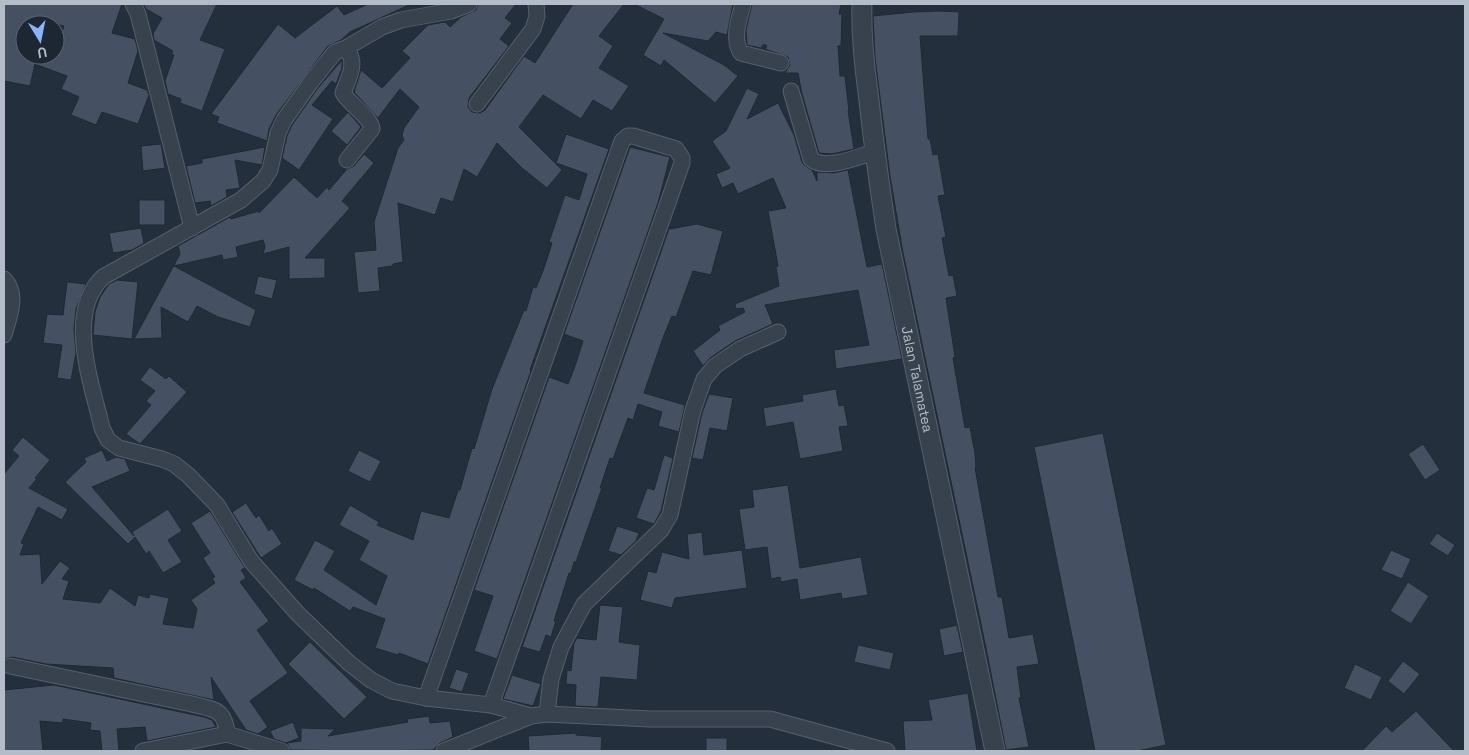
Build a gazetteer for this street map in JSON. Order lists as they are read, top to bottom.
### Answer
{
  "streets": {
    "street": ["Jalan Talamatea"]
  },
  "north": "bottom"
}
